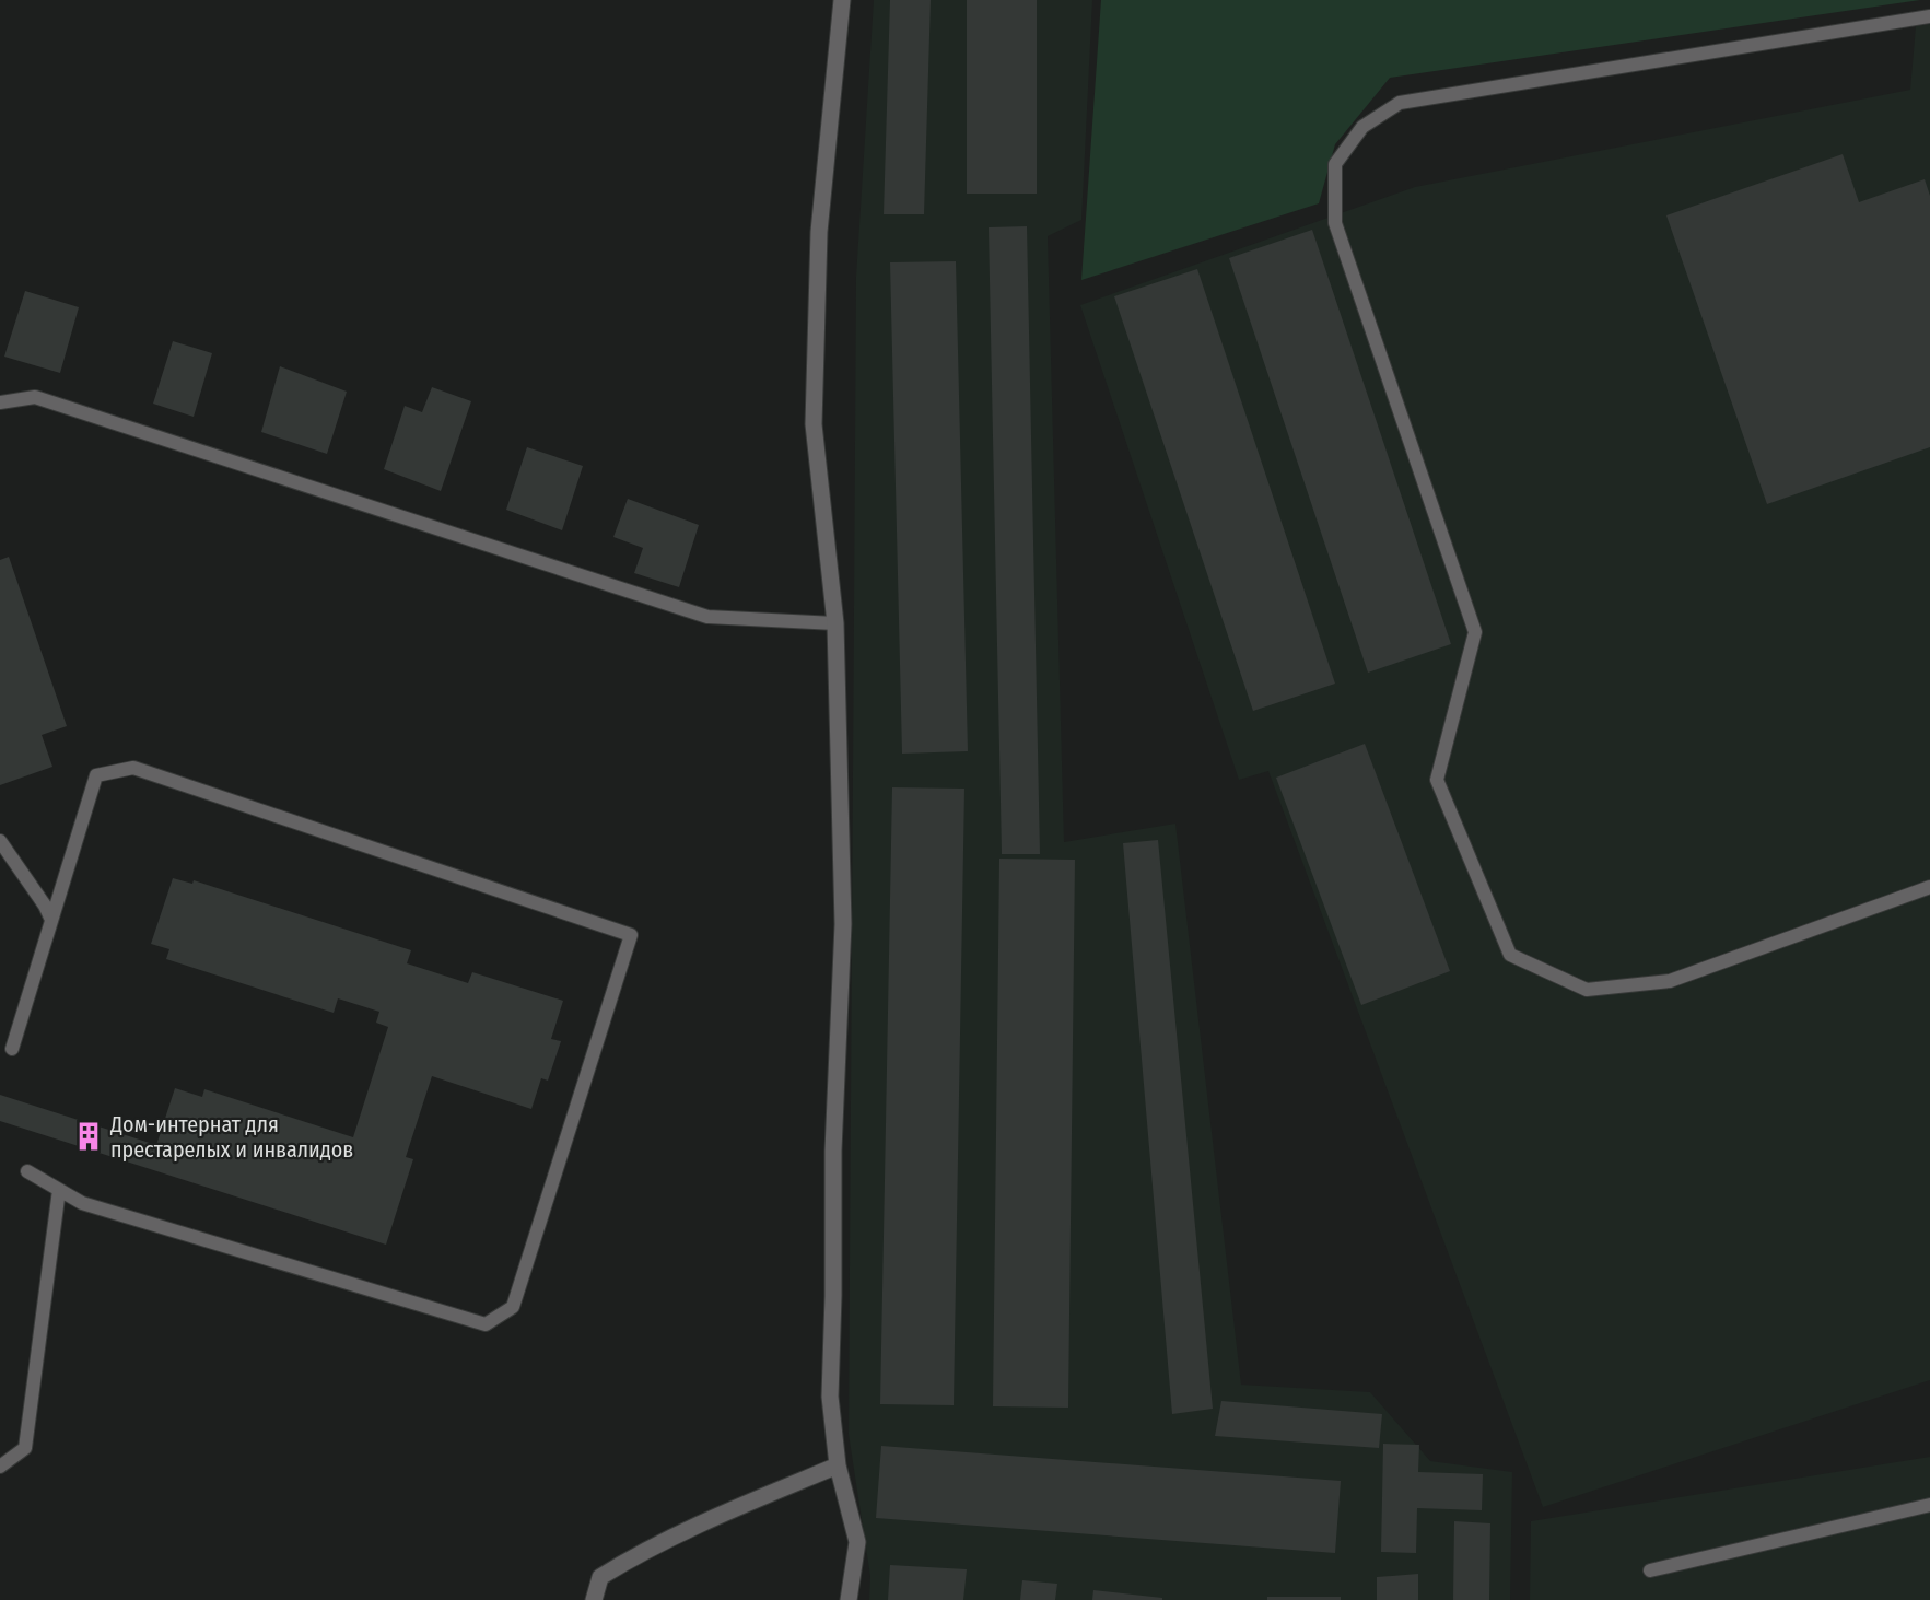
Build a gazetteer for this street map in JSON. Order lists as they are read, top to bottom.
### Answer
{
  "places": {
    "building": ["Дом-интернат для престарелых и инвалидов"]
  }
}
